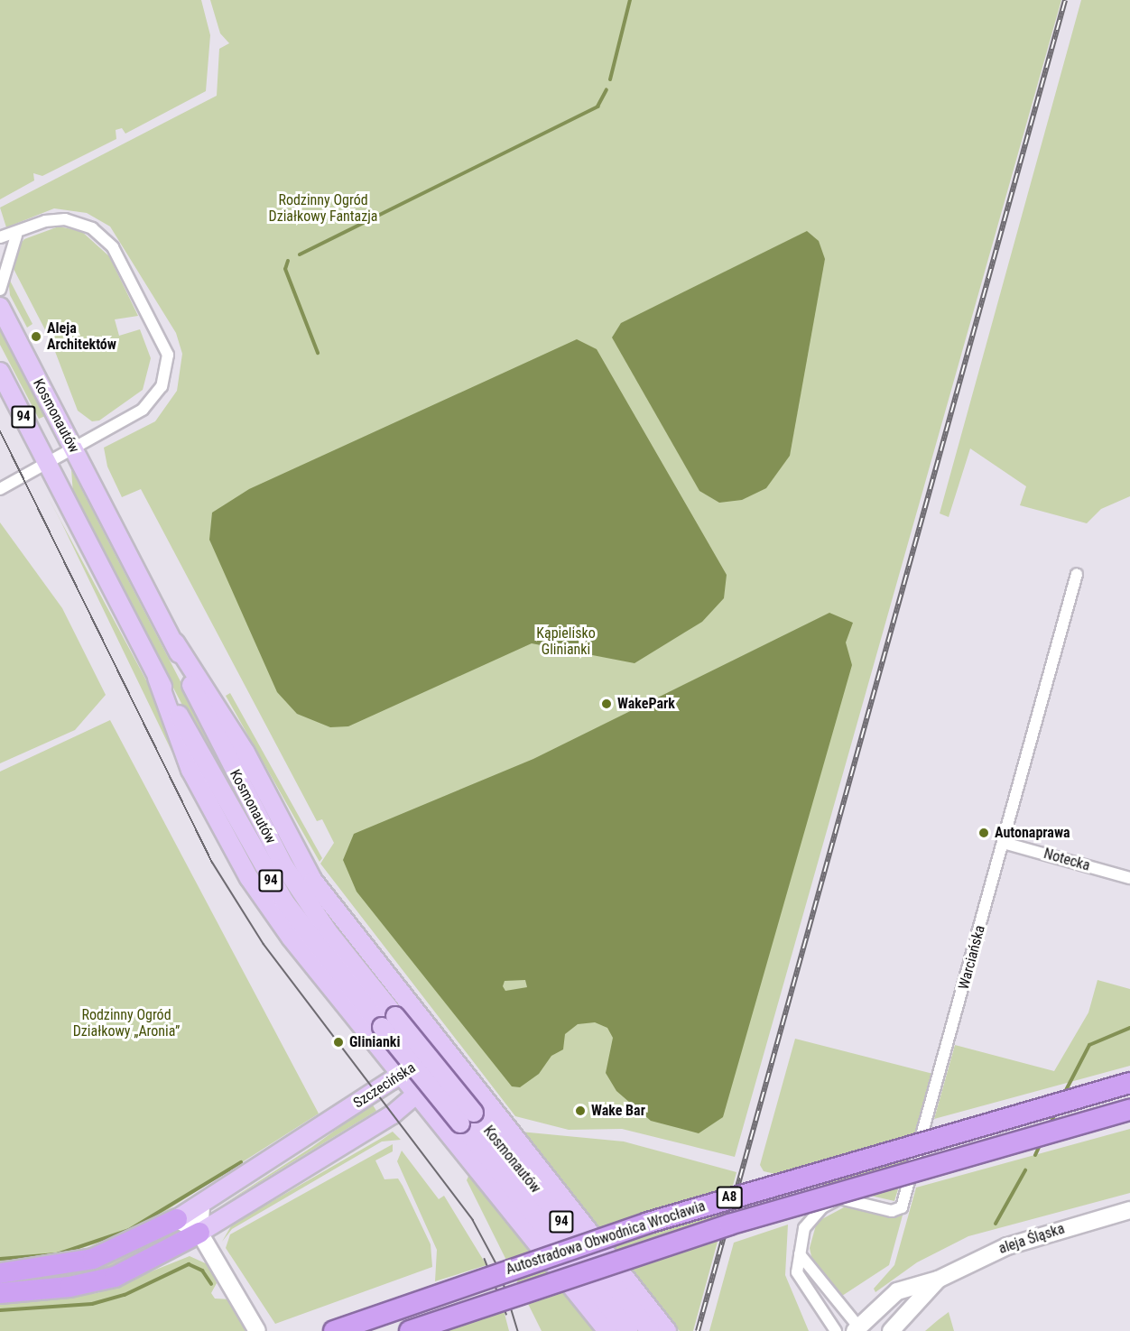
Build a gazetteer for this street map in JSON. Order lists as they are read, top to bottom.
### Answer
{
  "streets": {
    "highway": ["A8", "Autostradowa Obwodnica Wrocławia"],
    "main road": ["Kosmonautów", "94", "Szczecińska"],
    "street": ["Notecka", "Warciańska", "aleja Śląska"]
  },
  "crossings": [
    ["Notecka", "Warciańska"]
  ],
  "parks": ["Rodzinny Ogród Działkowy Fantazja", "Kąpielisko Glinianki", "Rodzinny Ogród Działkowy „Aronia”"],
  "places": [
    "Aleja Architektów",
    "WakePark",
    "Autonaprawa",
    "Glinianki",
    "Wake Bar"
  ]
}
